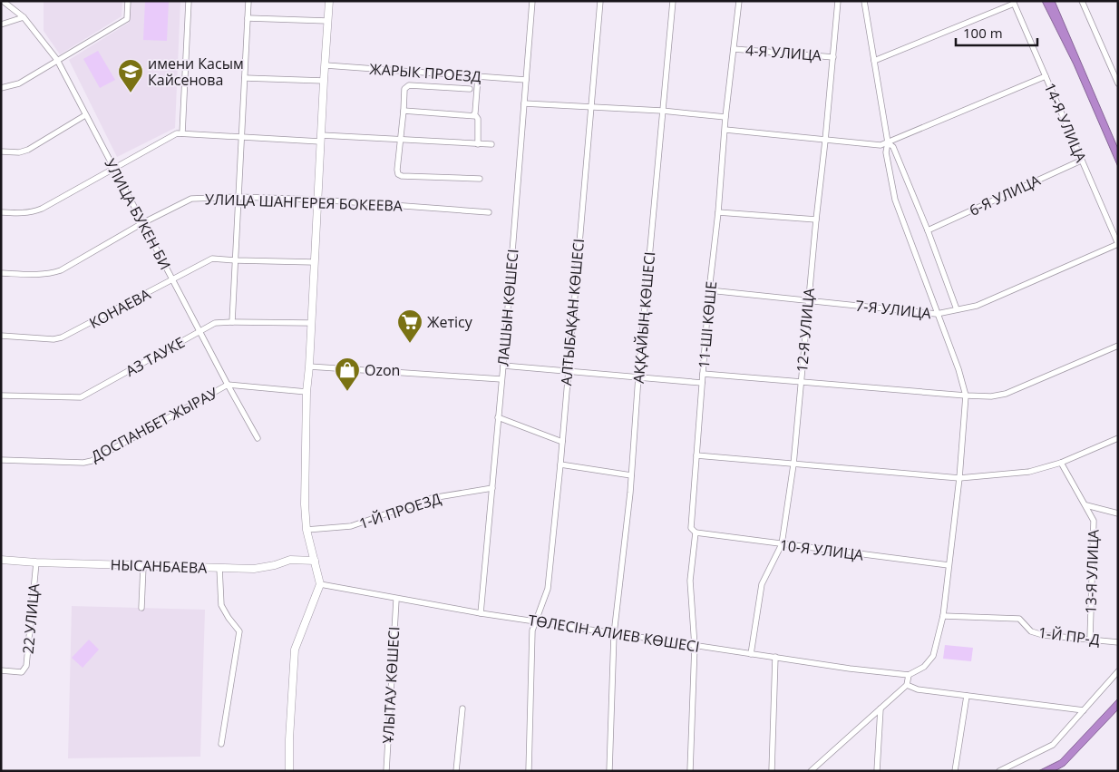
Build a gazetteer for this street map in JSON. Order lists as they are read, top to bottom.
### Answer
{
  "streets": {
    "street": [
      "4-Я УЛИЦА",
      "ЖАРЫК ПРОЕЗД",
      "14-Я УЛИЦА",
      "6-Я УЛИЦА",
      "УЛИЦА ШАНГЕРЕЯ БОКЕЕВА",
      "УЛИЦА БУКЕН БИ",
      "ЛАШЫН КӨШЕСІ",
      "КОНАЕВА",
      "7-Я УЛИЦА",
      "АЛТЫБАҚАН КӨШЕСІ",
      "АҚҚАЙЫҢ КӨШЕСІ",
      "11-ШІ КӨШЕ",
      "12-Я УЛИЦА",
      "АЗ ТАУКЕ",
      "ДОСПАНБЕТ ЖЫРАУ",
      "1-Й ПРОЕЗД",
      "10-Я УЛИЦА",
      "НЫСАНБАЕВА",
      "13-Я УЛИЦА",
      "22 УЛИЦА",
      "ТӨЛЕСІН АЛИЕВ КӨШЕСІ",
      "1-Й ПР-Д",
      "ҰЛЫТАУ КӨШЕСI"
    ]
  },
  "crossings": [
    ["4-Я УЛИЦА", "11-ШІ КӨШЕ"],
    ["4-Я УЛИЦА", "12-Я УЛИЦА"],
    ["ЖАРЫК ПРОЕЗД", "ЛАШЫН КӨШЕСІ"],
    ["14-Я УЛИЦА", "6-Я УЛИЦА"],
    ["14-Я УЛИЦА", "7-Я УЛИЦА"],
    ["УЛИЦА ШАНГЕРЕЯ БОКЕЕВА", "УЛИЦА БУКЕН БИ"],
    ["УЛИЦА БУКЕН БИ", "КОНАЕВА"],
    ["УЛИЦА БУКЕН БИ", "АЗ ТАУКЕ"],
    ["УЛИЦА БУКЕН БИ", "ДОСПАНБЕТ ЖЫРАУ"],
    ["ЛАШЫН КӨШЕСІ", "1-Й ПРОЕЗД"],
    ["ЛАШЫН КӨШЕСІ", "ТӨЛЕСІН АЛИЕВ КӨШЕСІ"],
    ["7-Я УЛИЦА", "11-ШІ КӨШЕ"],
    ["7-Я УЛИЦА", "12-Я УЛИЦА"],
    ["АЛТЫБАҚАН КӨШЕСІ", "ТӨЛЕСІН АЛИЕВ КӨШЕСІ"],
    ["АҚҚАЙЫҢ КӨШЕСІ", "ТӨЛЕСІН АЛИЕВ КӨШЕСІ"],
    ["11-ШІ КӨШЕ", "10-Я УЛИЦА"],
    ["11-ШІ КӨШЕ", "ТӨЛЕСІН АЛИЕВ КӨШЕСІ"],
    ["12-Я УЛИЦА", "10-Я УЛИЦА"],
    ["12-Я УЛИЦА", "ТӨЛЕСІН АЛИЕВ КӨШЕСІ"],
    ["НЫСАНБАЕВА", "22 УЛИЦА"],
    ["13-Я УЛИЦА", "1-Й ПР-Д"],
    ["ТӨЛЕСІН АЛИЕВ КӨШЕСІ", "ҰЛЫТАУ КӨШЕСI"]
  ],
  "places": {
    "school or university": ["имени Касым Кайсенова"],
    "supermarket": ["Жетісу"],
    "shop": ["Ozon"]
  },
  "scale_bar": "100 m"
}
